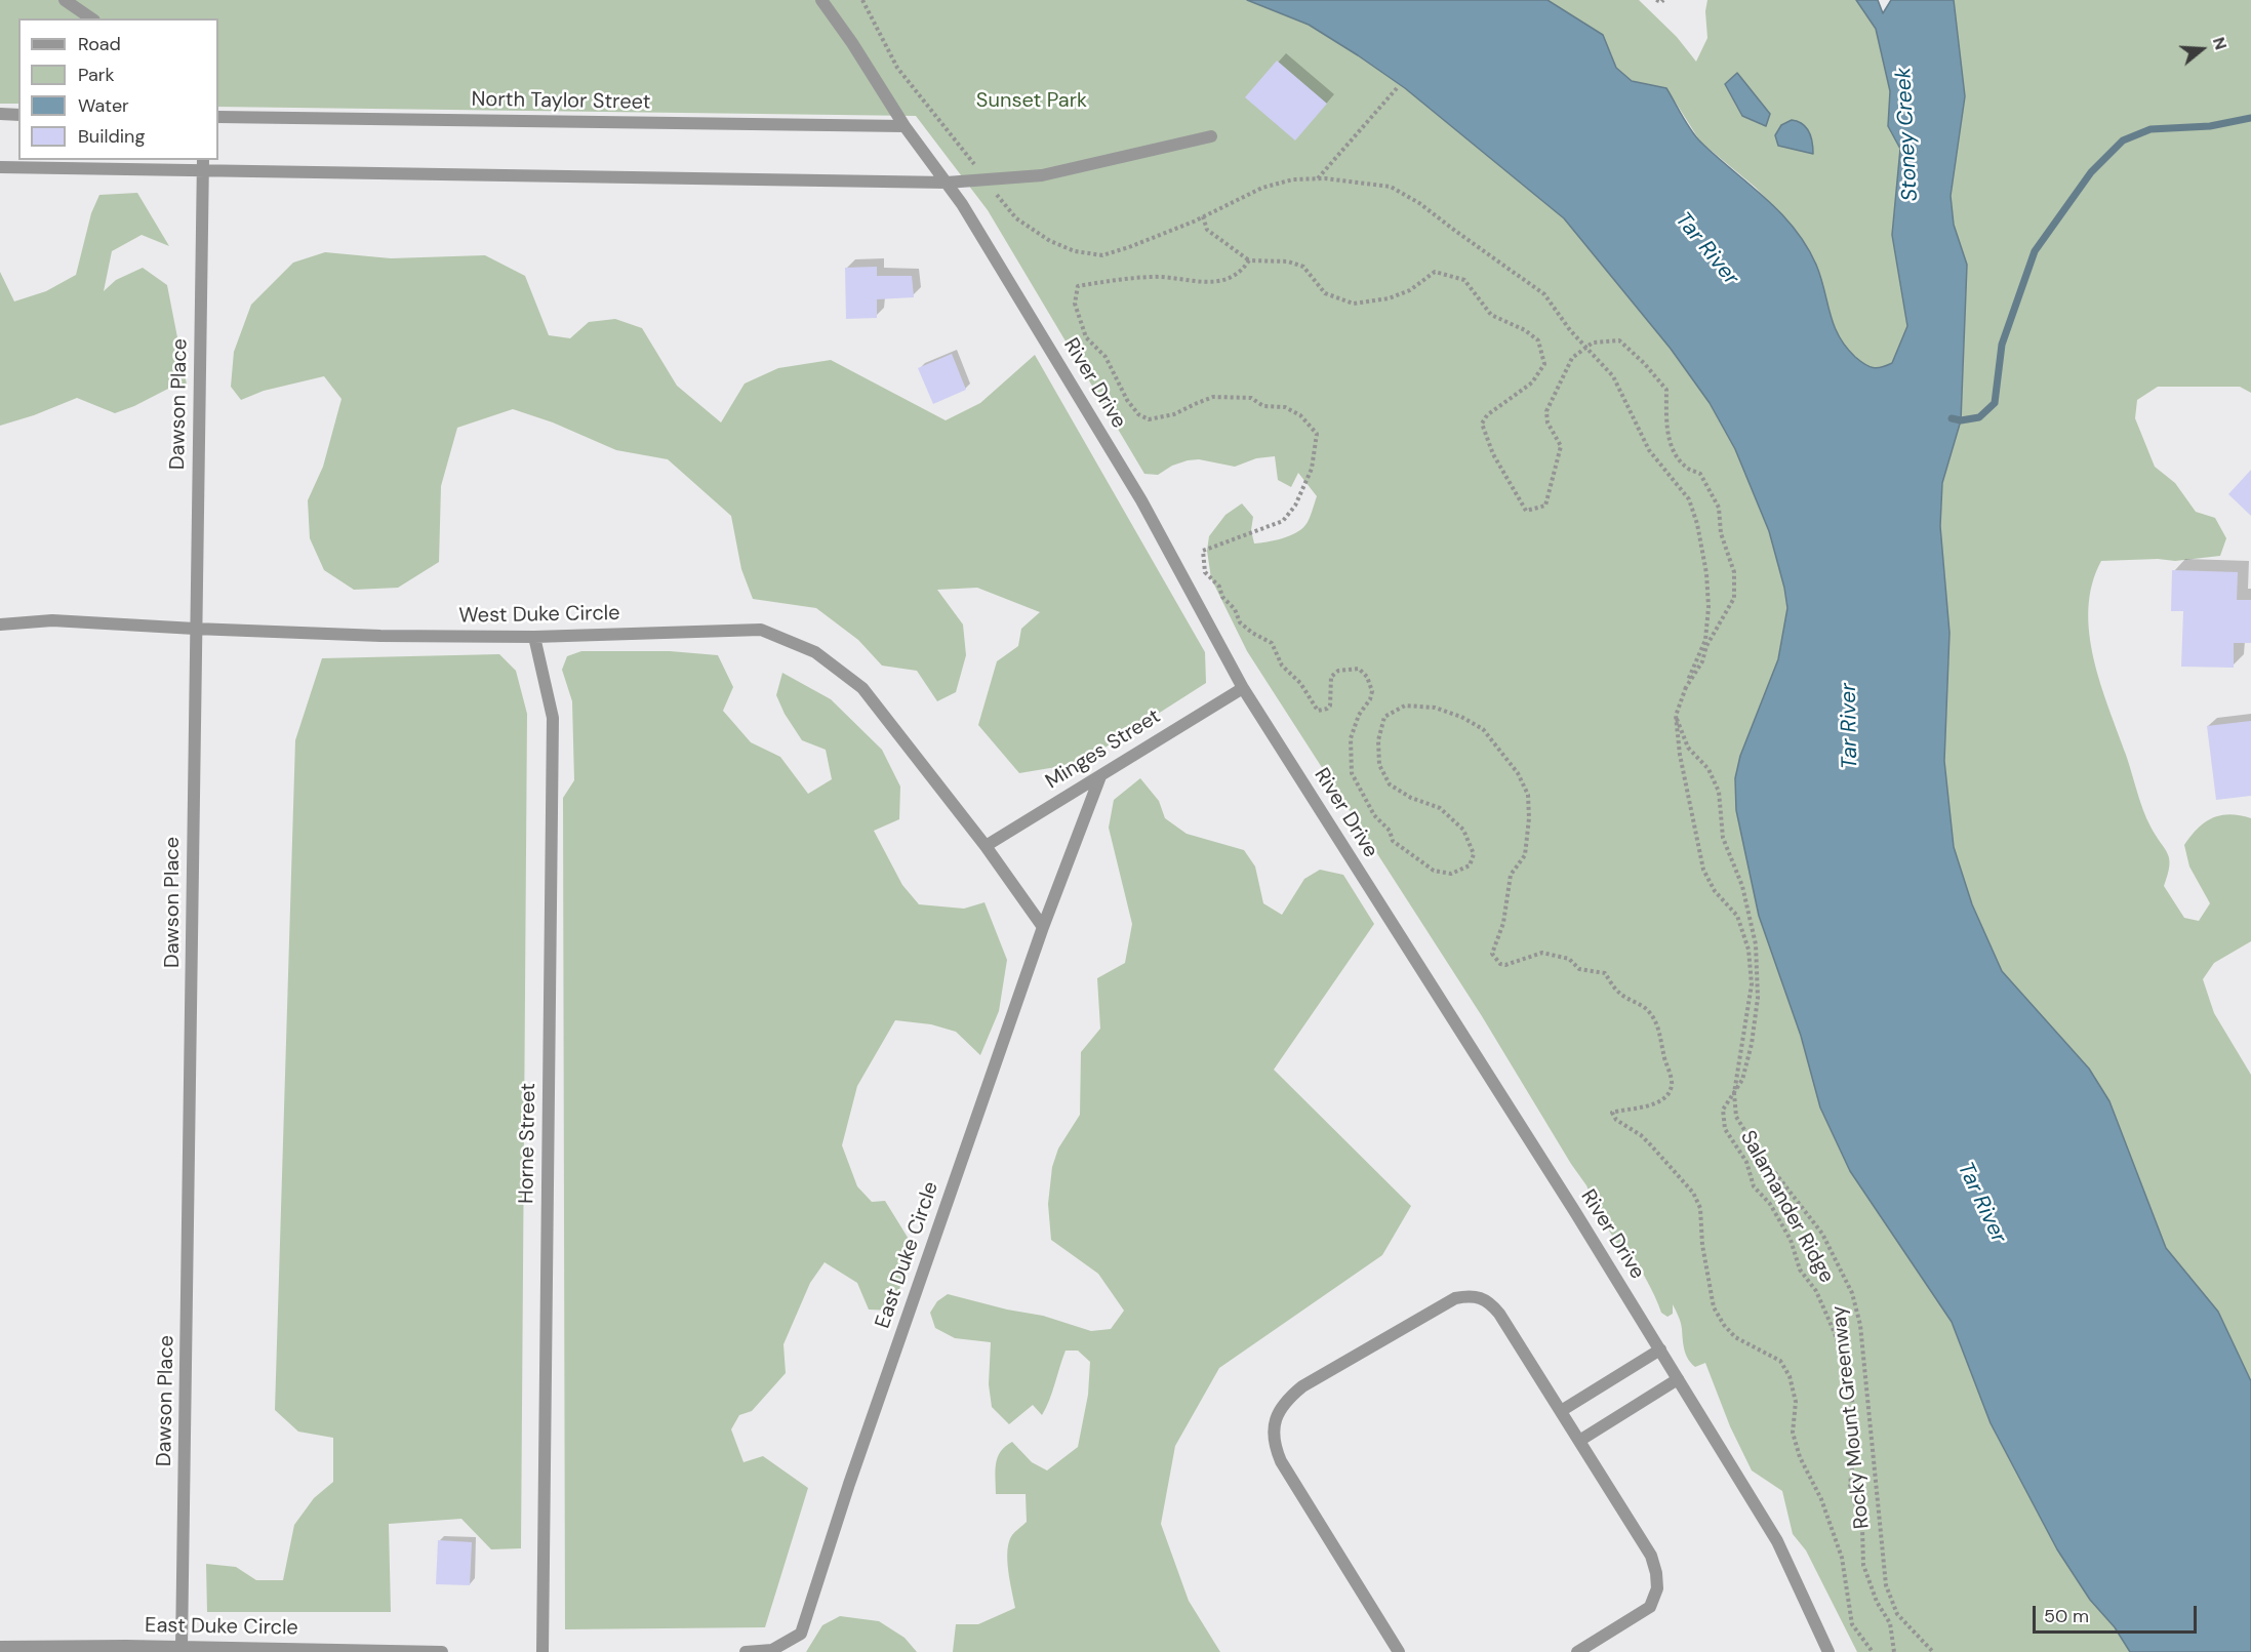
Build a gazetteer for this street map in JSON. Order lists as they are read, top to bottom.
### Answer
{
  "streets": {
    "street": [
      "North Taylor Street",
      "River Drive",
      "Dawson Place",
      "West Duke Circle",
      "Minges Street",
      "Horne Street",
      "East Duke Circle"
    ],
    "path": ["Salamander Ridge", "Rocky Mount Greenway"]
  },
  "crossings": [
    ["North Taylor Street", "River Drive"],
    ["River Drive", "Minges Street"],
    ["Dawson Place", "West Duke Circle"],
    ["Dawson Place", "East Duke Circle"],
    ["West Duke Circle", "Minges Street"],
    ["West Duke Circle", "Horne Street"],
    ["Minges Street", "East Duke Circle"],
    ["Salamander Ridge", "Rocky Mount Greenway"]
  ],
  "water": ["Stoney Creek", "Tar River"],
  "parks": ["Sunset Park"],
  "legend": [
    "Road",
    "Park",
    "Water",
    "Building"
  ],
  "scale_bar": "50 m",
  "north": "right"
}
